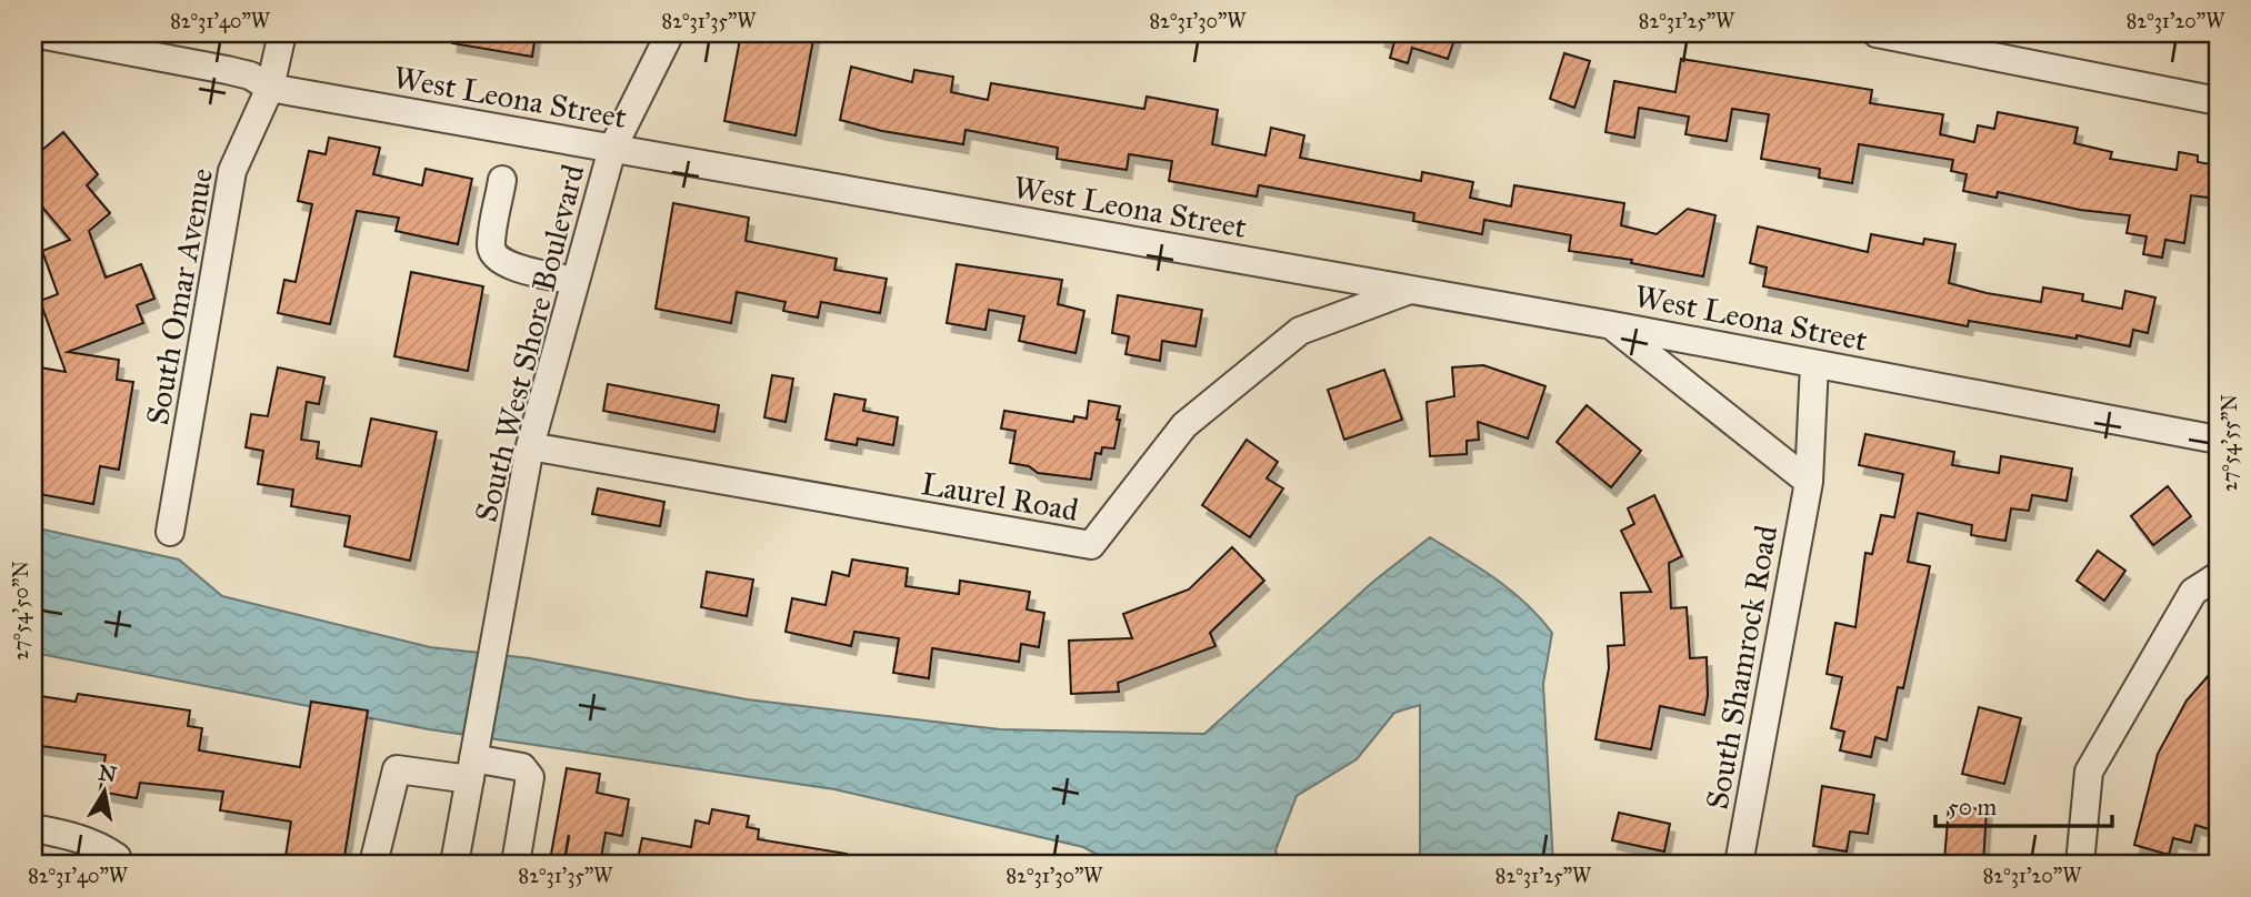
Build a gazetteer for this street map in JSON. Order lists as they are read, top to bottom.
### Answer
{
  "streets": {
    "street": [
      "West Leona Street",
      "South Omar Avenue",
      "South West Shore Boulevard",
      "Laurel Road",
      "South Shamrock Road"
    ]
  },
  "crossings": [
    ["West Leona Street", "South Omar Avenue"],
    ["West Leona Street", "South West Shore Boulevard"],
    ["West Leona Street", "Laurel Road"],
    ["West Leona Street", "South Shamrock Road"],
    ["South West Shore Boulevard", "Laurel Road"]
  ],
  "scale_bar": "50 m",
  "north": "top",
  "coordinates": [
    "82°31'40\"W",
    "82°31'35\"W",
    "82°31'30\"W",
    "82°31'25\"W",
    "82°31'20\"W",
    "27°54'55\"N",
    "27°54'50\"N"
  ]
}
